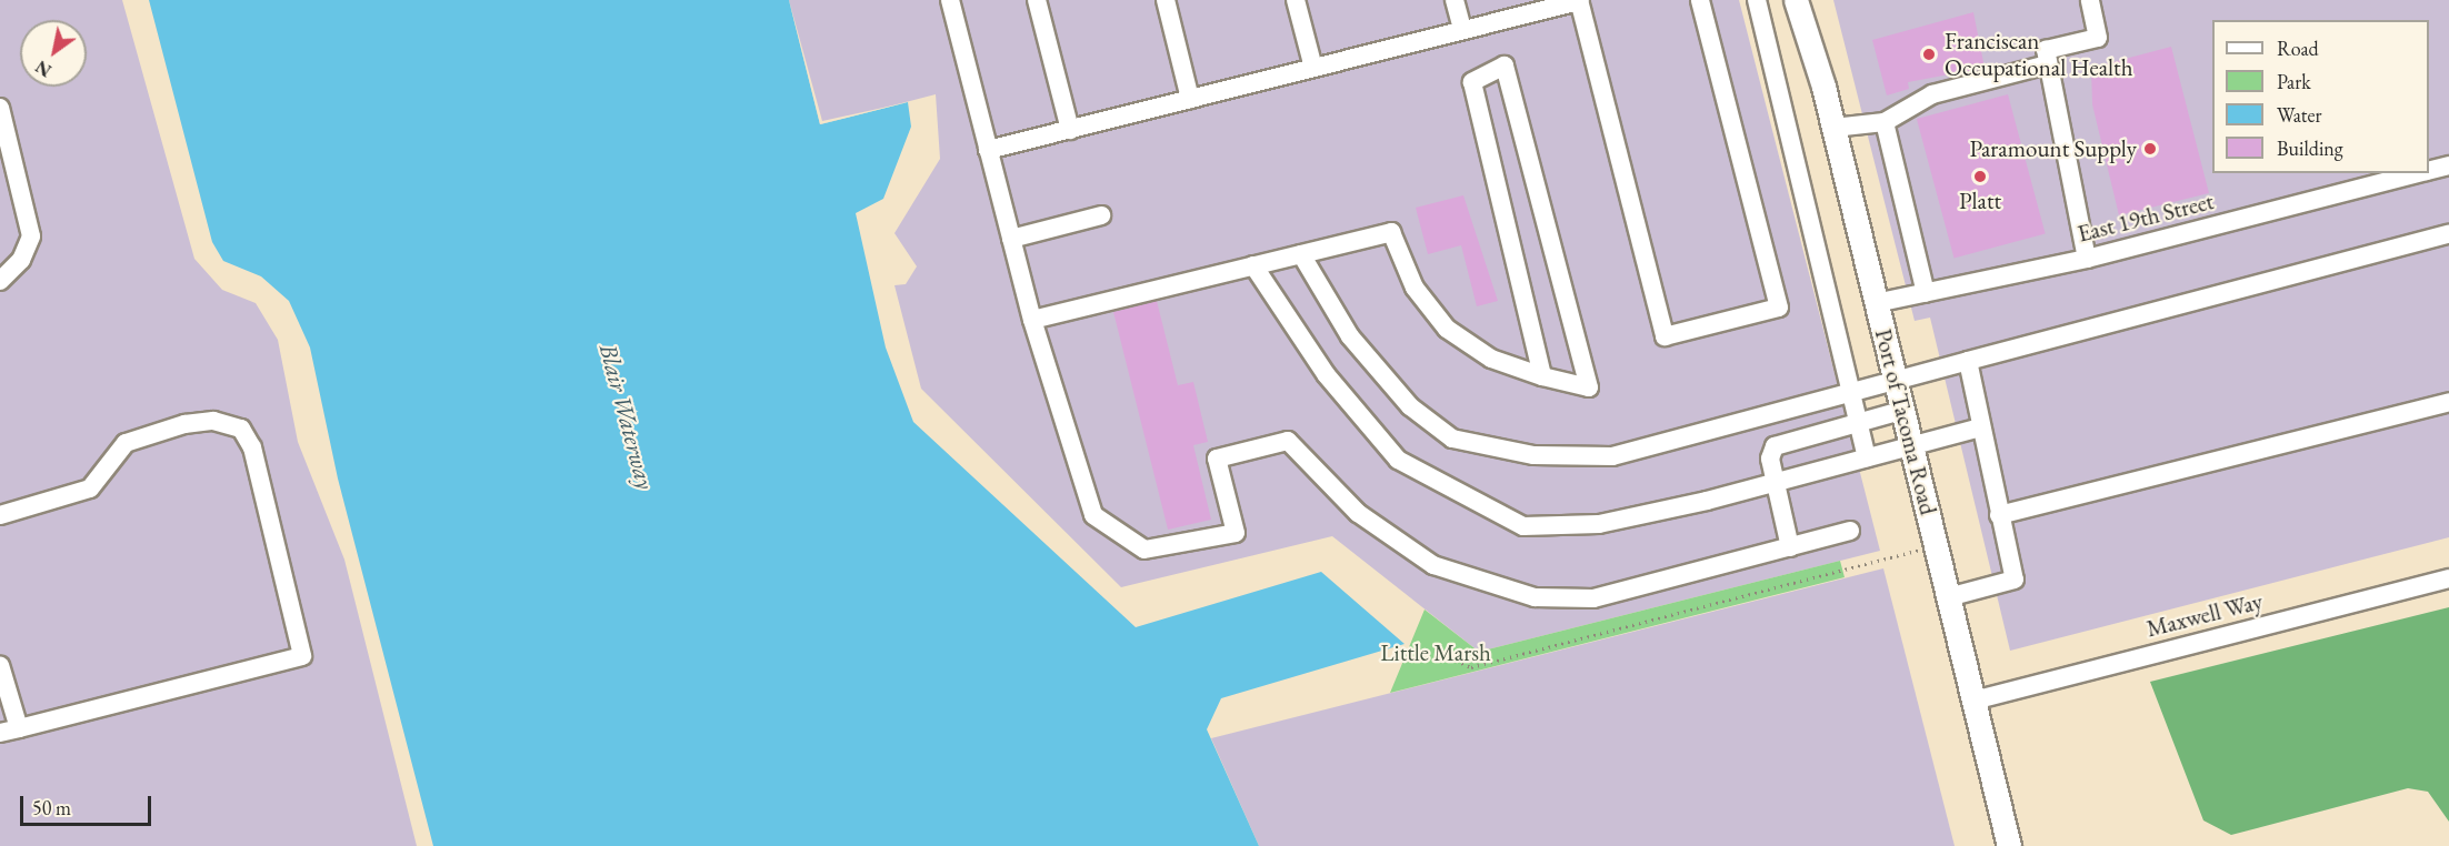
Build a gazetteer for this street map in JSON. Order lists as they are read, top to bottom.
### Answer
{
  "streets": {
    "main road": ["Port of Tacoma Road"],
    "street": ["East 19th Street", "Maxwell Way"]
  },
  "crossings": [
    ["East 19th Street", "Port of Tacoma Road"],
    ["Port of Tacoma Road", "Maxwell Way"]
  ],
  "water": ["Blair Waterway"],
  "parks": ["Little Marsh"],
  "places": ["Franciscan Occupational Health", "Paramount Supply", "Platt"],
  "legend": [
    "Road",
    "Park",
    "Water",
    "Building"
  ],
  "scale_bar": "50 m",
  "north": "bottom left"
}
